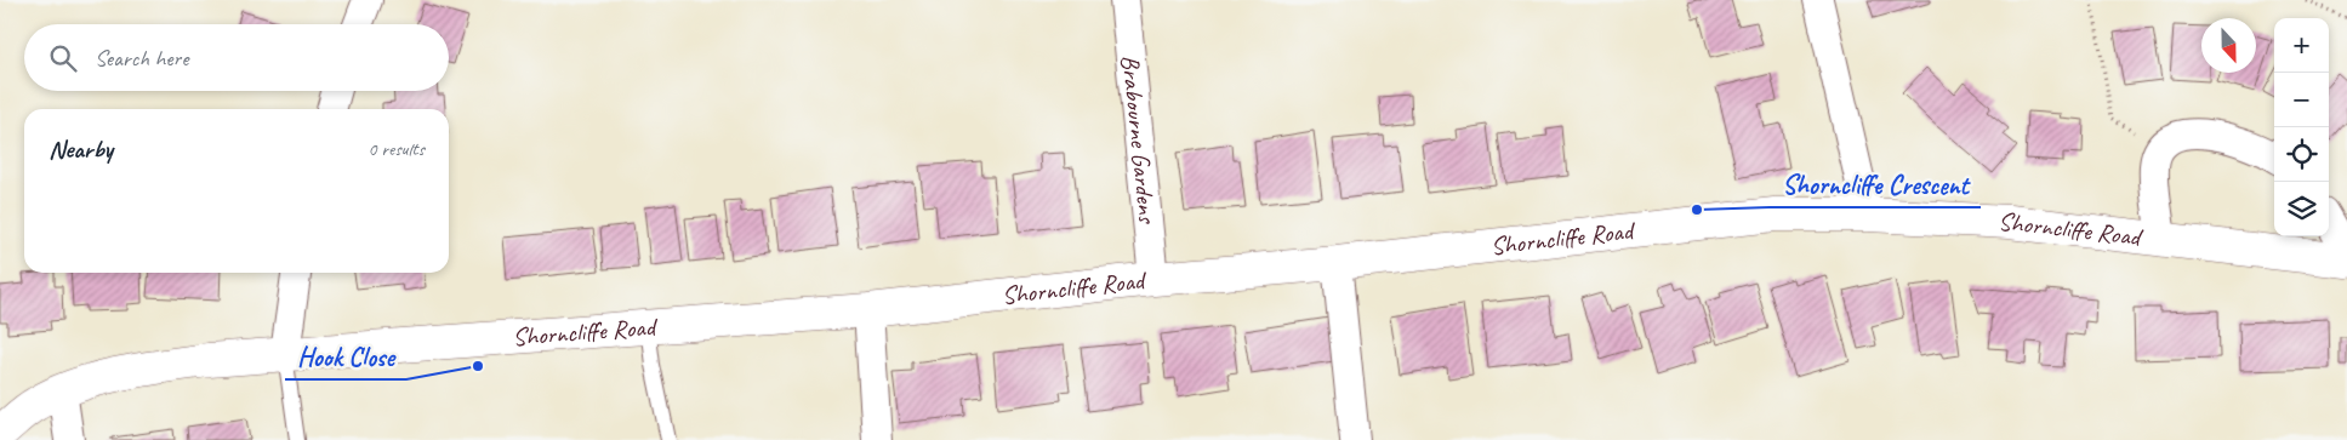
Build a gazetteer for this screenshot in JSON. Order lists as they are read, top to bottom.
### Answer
{
  "streets": {
    "street": ["Brabourne Gardens", "Shorncliffe Road"]
  },
  "crossings": [
    ["Brabourne Gardens", "Shorncliffe Road"]
  ],
  "places": ["Shorncliffe Crescent", "Hook Close"],
  "north": "bottom",
  "page": {
    "map_buttons": ["+", "−"],
    "search": "Search here",
    "heading": ["Nearby", "0 results"]
  }
}
